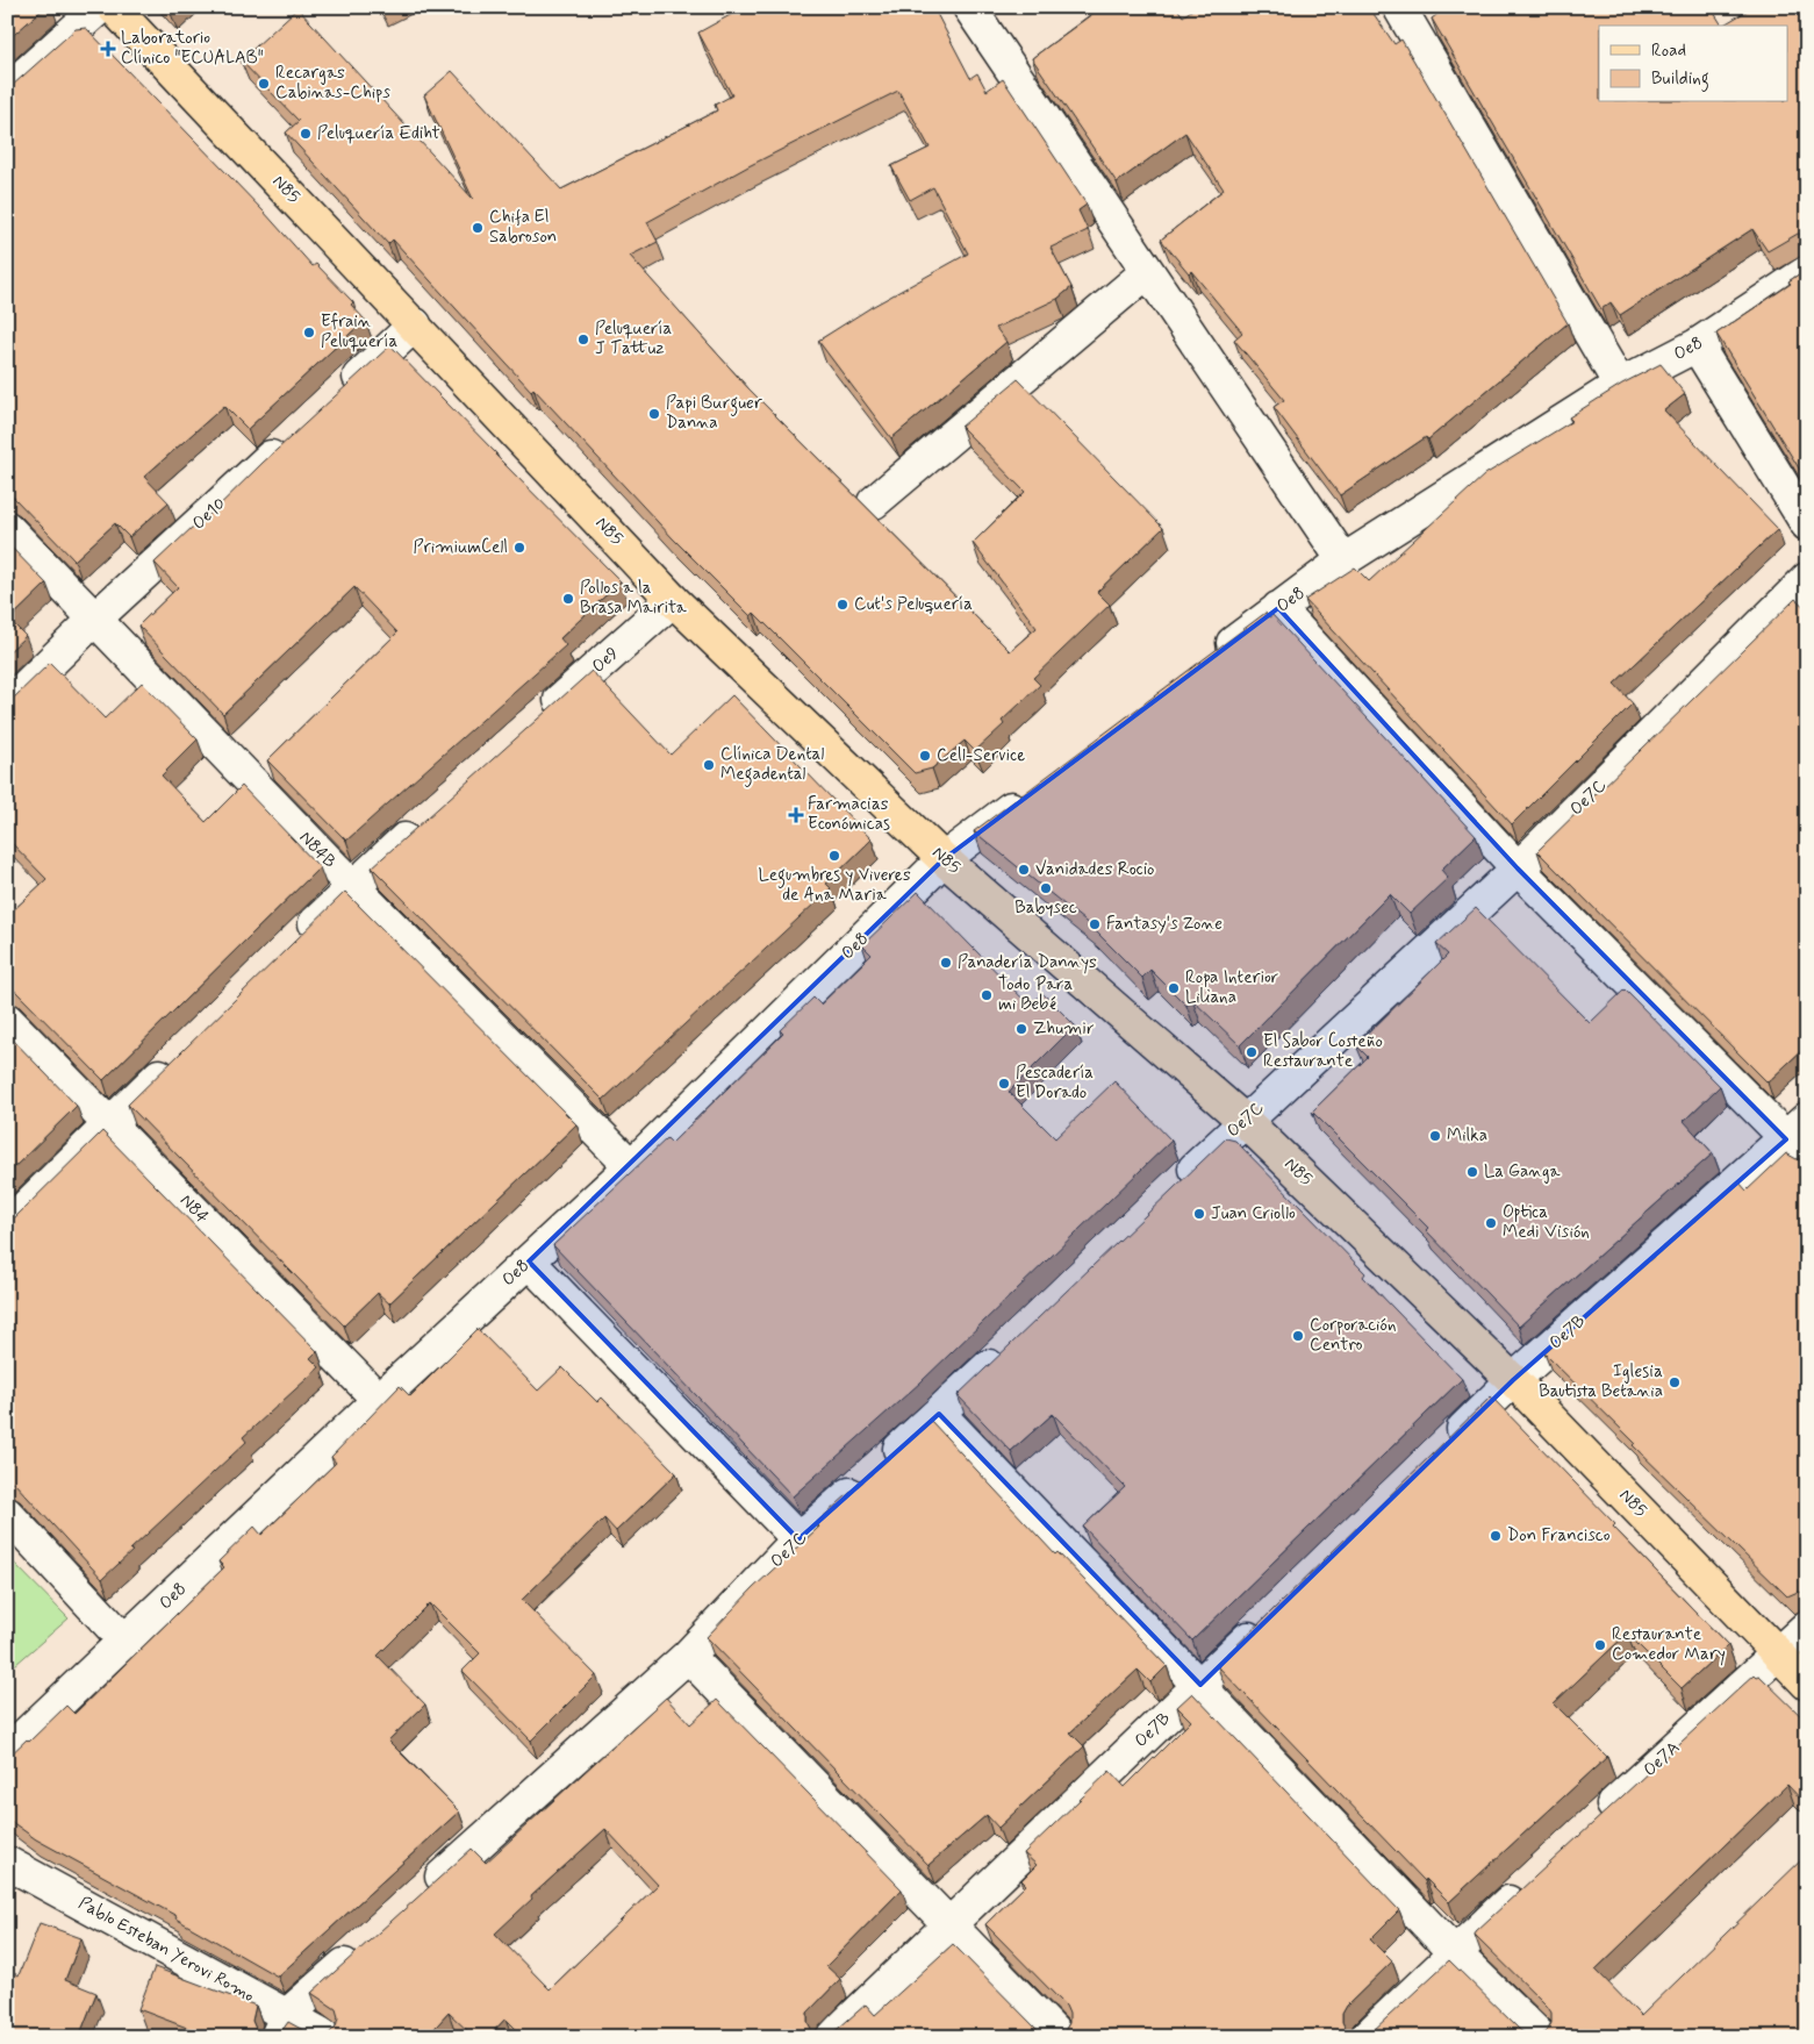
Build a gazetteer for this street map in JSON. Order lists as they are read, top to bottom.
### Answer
{
  "streets": {
    "main road": ["N85"],
    "street": [
      "Oe8",
      "Oe10",
      "Oe9",
      "Oe7C",
      "N84B",
      "N84",
      "Oe7B",
      "Oe7A",
      "Pablo Esteban Yerovi Romo"
    ]
  },
  "crossings": [
    ["N85", "Oe8"],
    ["N85", "Oe9"],
    ["N85", "Oe7C"],
    ["N85", "Oe7B"],
    ["N85", "Oe7A"],
    ["Oe8", "N84B"],
    ["Oe8", "N84"],
    ["Oe10", "N84B"]
  ],
  "places": {
    "health": ["Laboratorio Clínico \"ECUALAB\"", "Farmacias Económicas"],
    "other": [
      "Recargas Cabinas-Chips",
      "Peluquería Ediht",
      "Chifa El Sabroson",
      "Efrain Peluquería",
      "Peluquería J Tattuz",
      "Papi Burguer Danna",
      "PrimiumCell",
      "Pollos a la Brasa Mairita",
      "Cut's Peluquería",
      "Cell-Service",
      "Clínica Dental Megadental",
      "Legumbres y Viveres de Ana Maria",
      "Vanidades Rocio",
      "Babysec",
      "Fantasy's Zone",
      "Panadería Dannys",
      "Ropa Interior Liliana",
      "Todo Para mi Bebé",
      "Zhumir",
      "El Sabor Costeño Restaurante",
      "Pescadería El Dorado",
      "Milka",
      "La Ganga",
      "Juan Criollo",
      "Optica Medi Visión",
      "Corporación Centro",
      "Iglesia Bautista Betania",
      "Don Francisco",
      "Restaurante Comedor Mary"
    ]
  },
  "legend": ["Road", "Building"]
}
